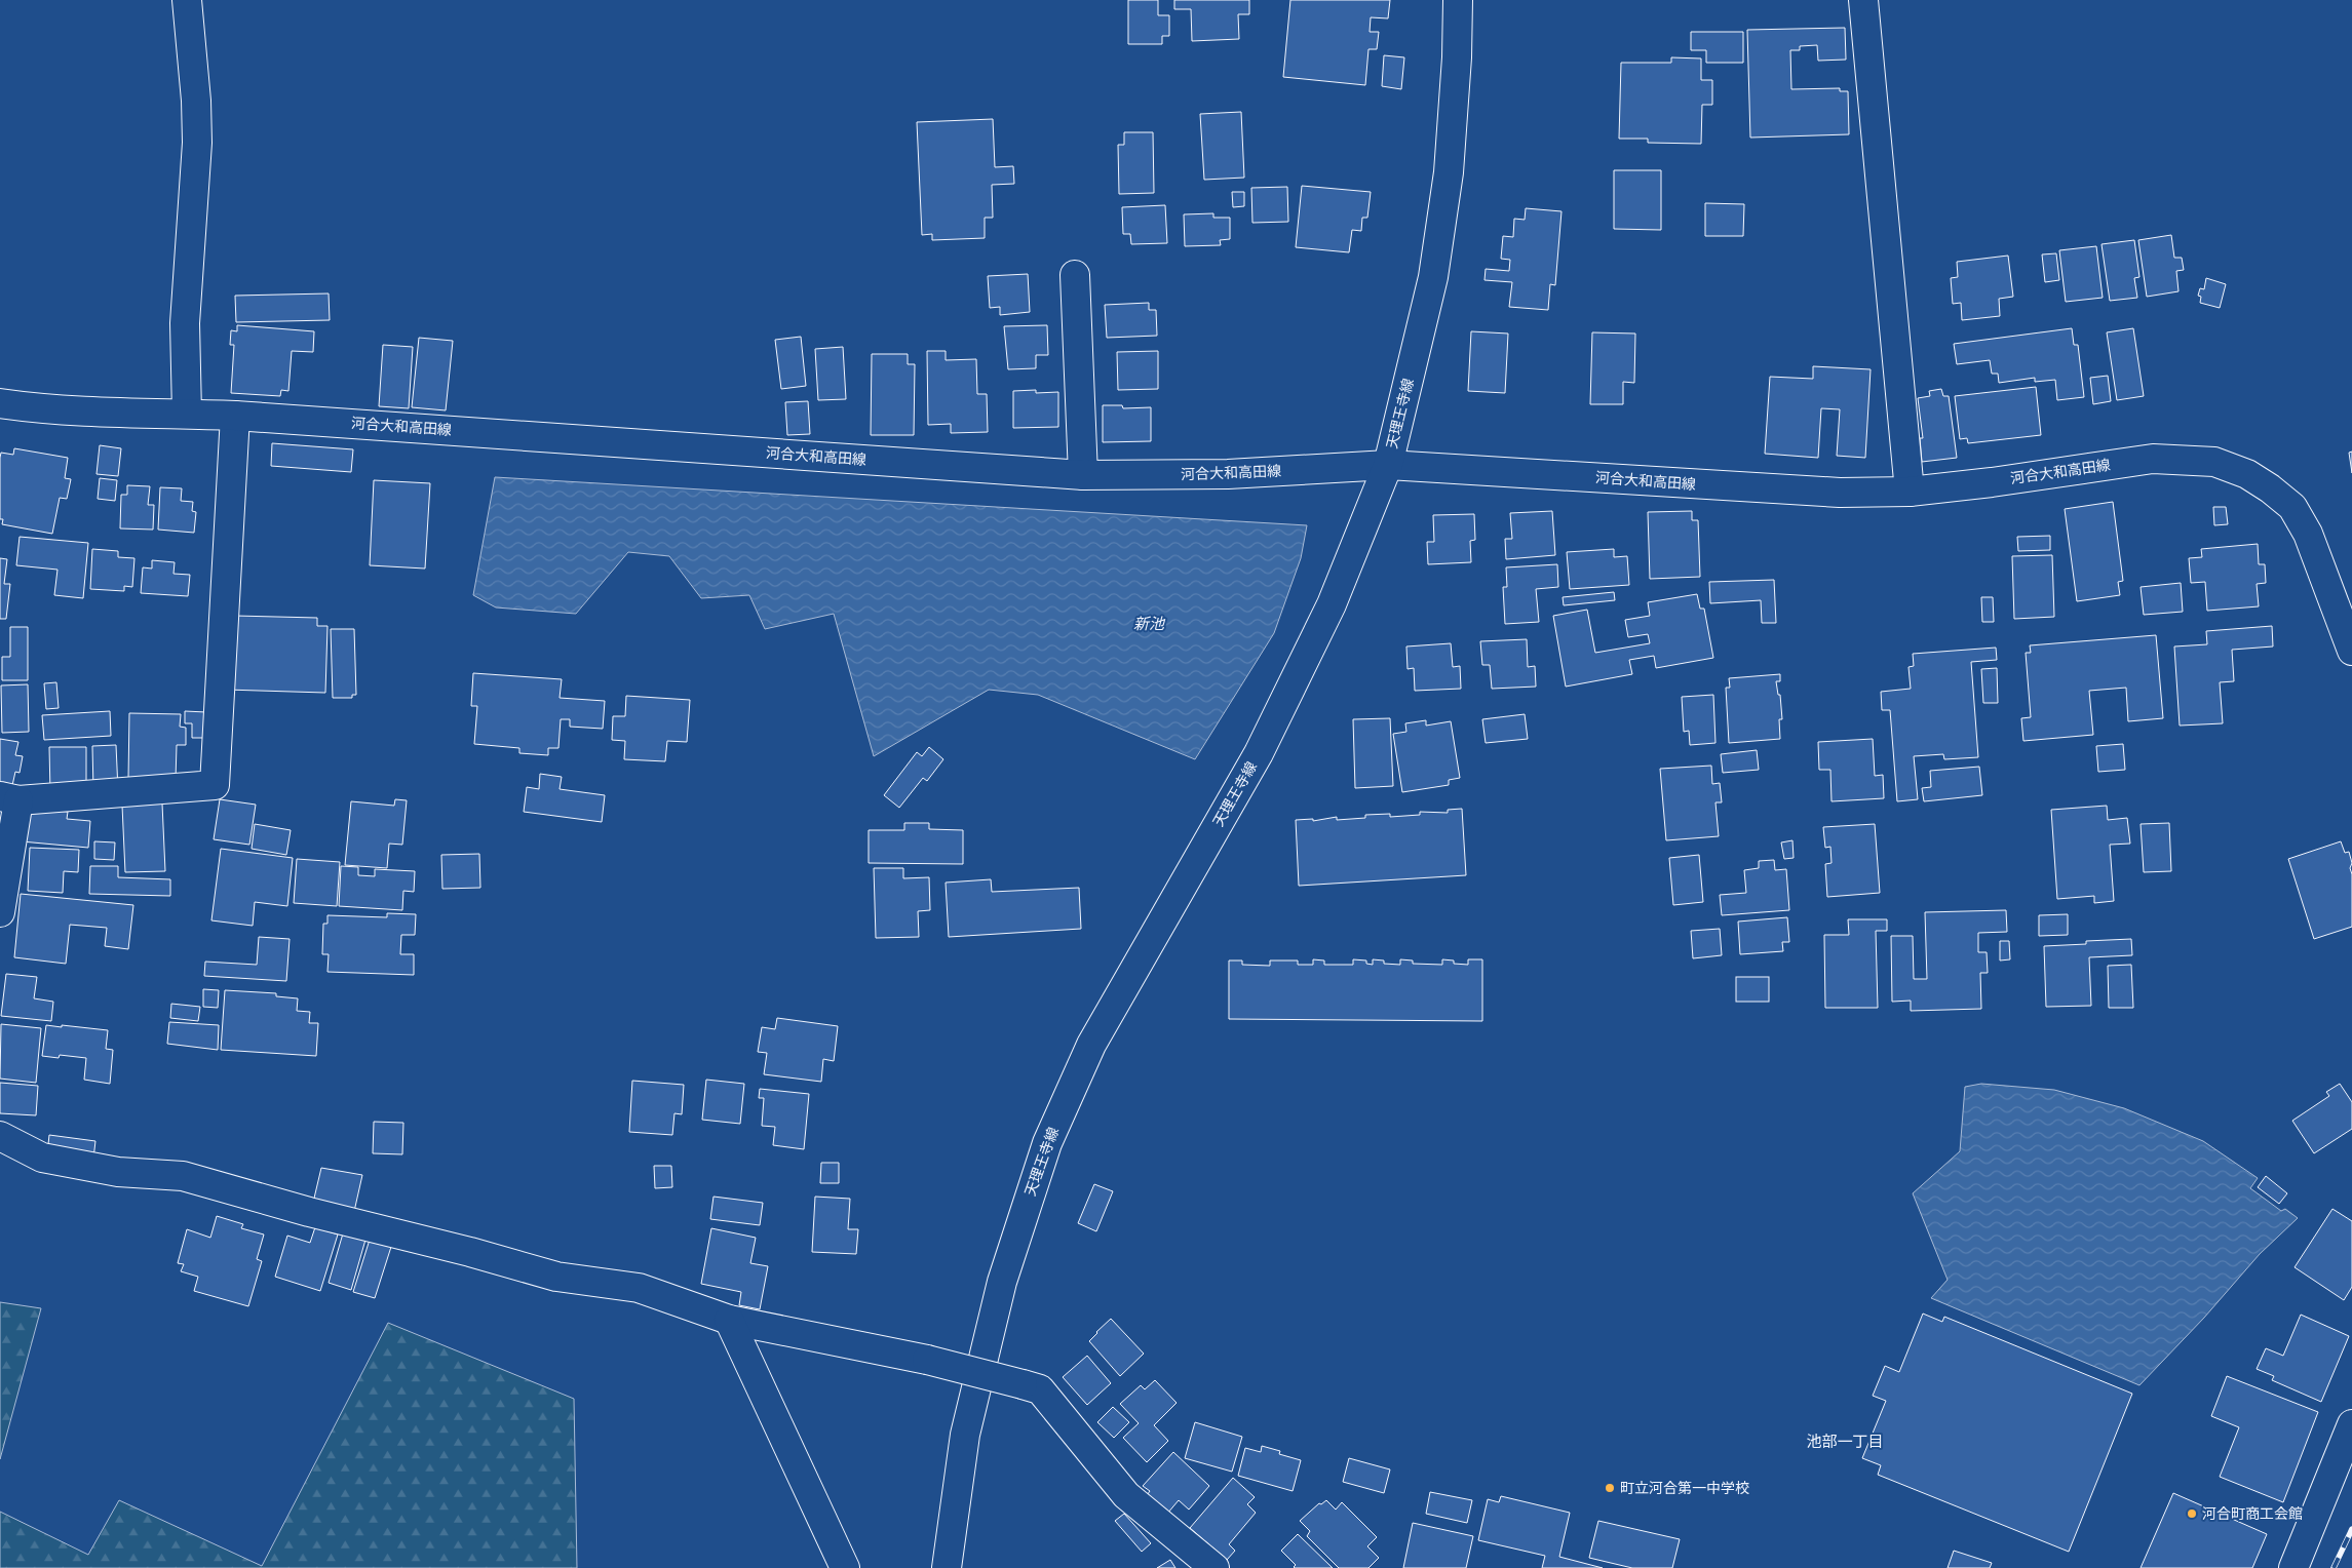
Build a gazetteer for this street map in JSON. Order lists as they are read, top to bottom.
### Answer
{
  "streets": {
    "main road": ["天理王寺線", "河合大和高田線"]
  },
  "crossings": [
    ["天理王寺線", "河合大和高田線"]
  ],
  "districts": ["池部一丁目"],
  "water": ["新池"],
  "places": ["町立河合第一中学校", "河合町商工会館"]
}
